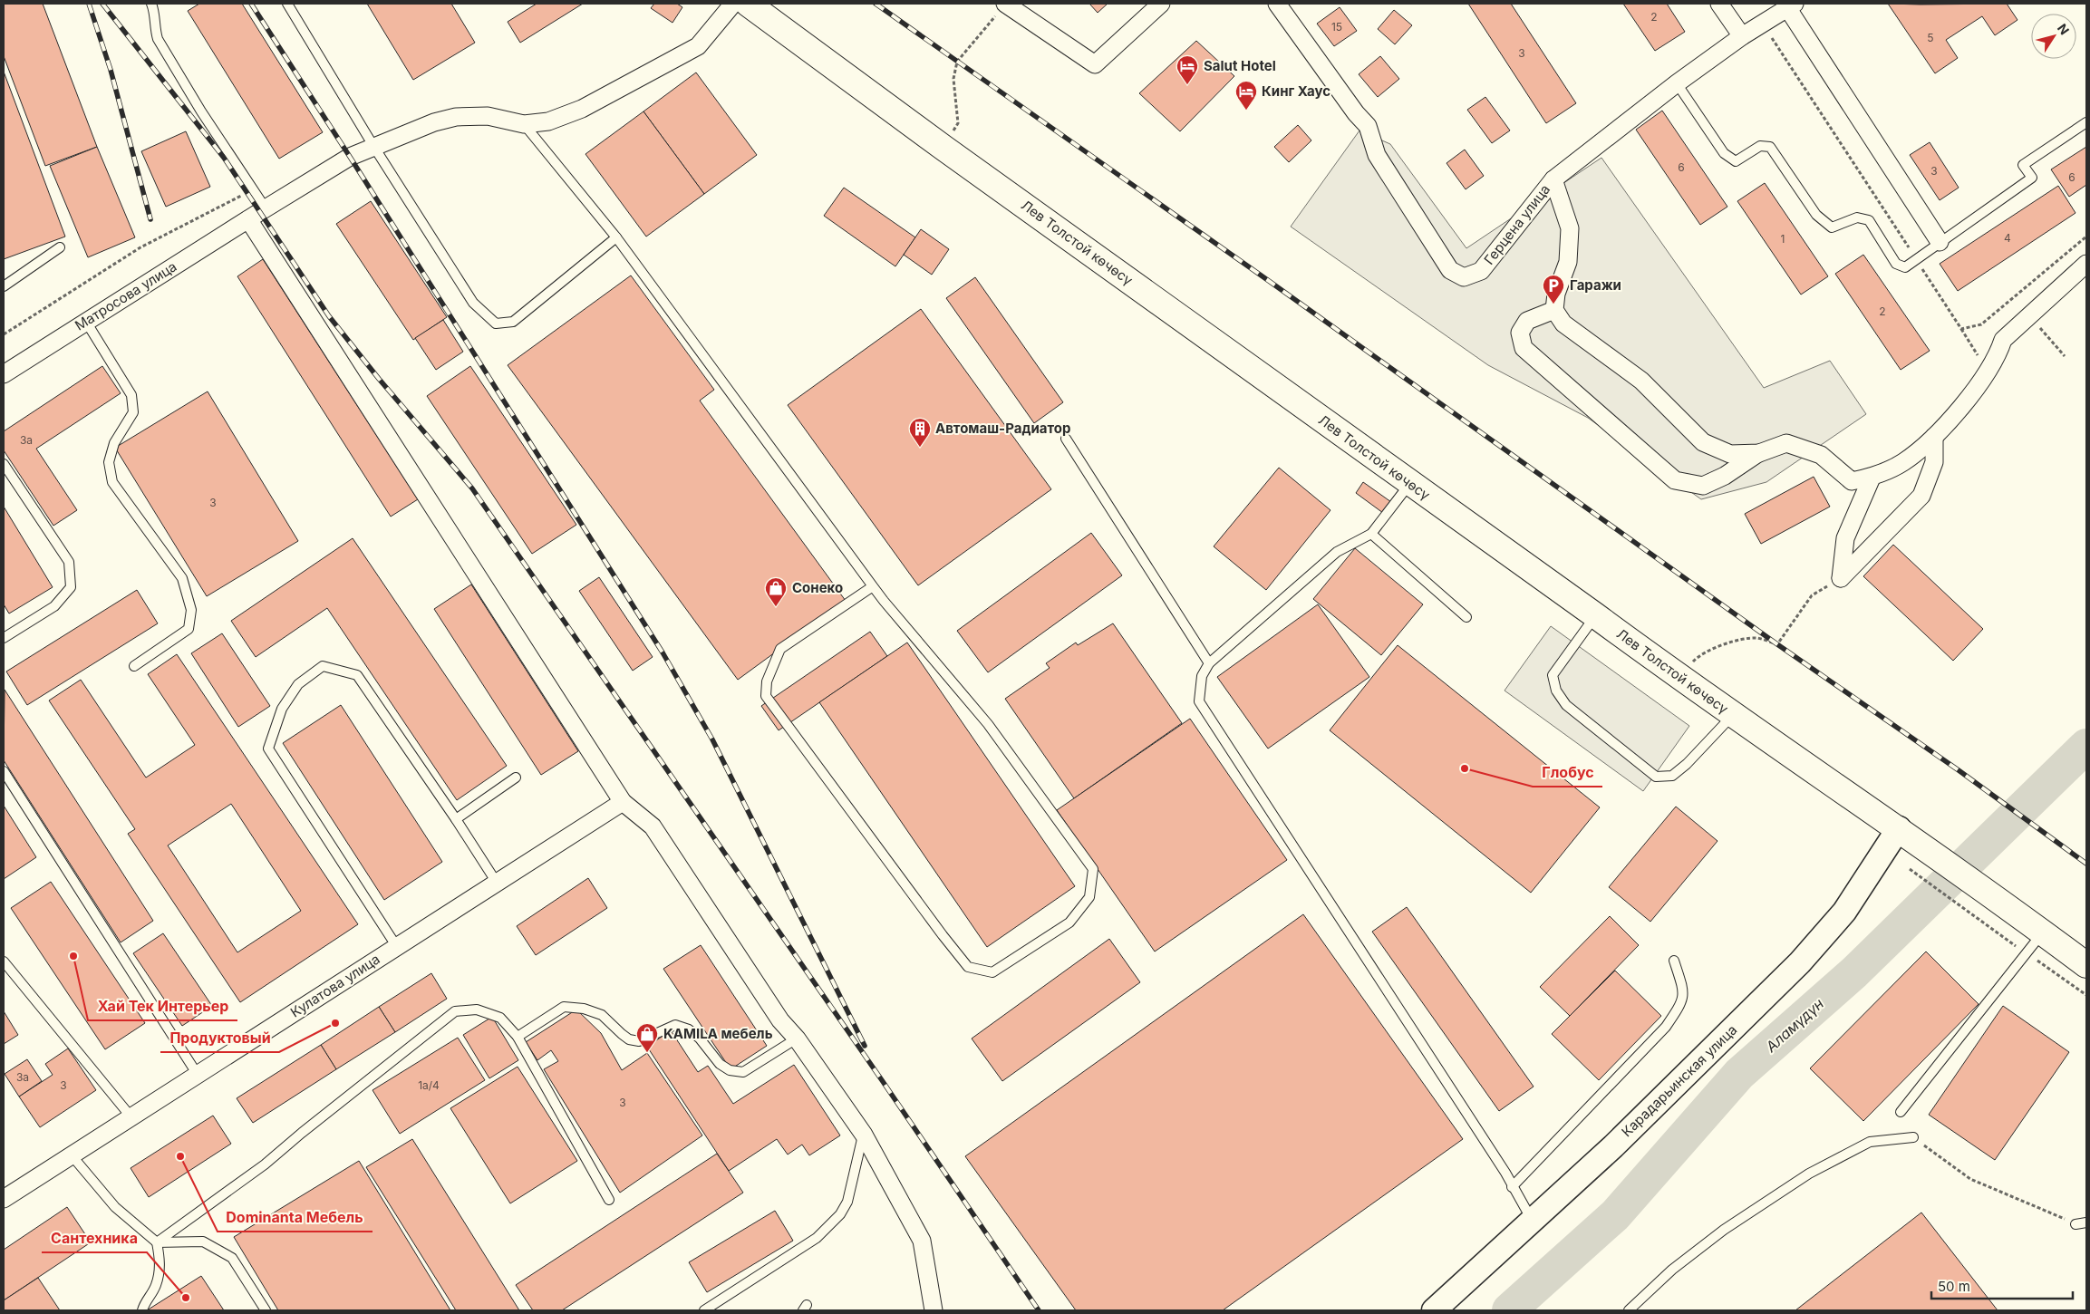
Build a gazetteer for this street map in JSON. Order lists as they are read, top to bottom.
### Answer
{
  "streets": {
    "main road": ["Лев Толстой көчөсү"],
    "street": [
      "Герцена улица",
      "Матросова улица",
      "Кулатова улица",
      "Карадарьинская улица"
    ]
  },
  "crossings": [
    ["Лев Толстой көчөсү", "Карадарьинская улица"]
  ],
  "water": ["Аламүдүн"],
  "places": {
    "hotel": ["Salut Hotel", "Кинг Хаус"],
    "parking": ["Гаражи"],
    "building": ["Автомаш-Радиатор"],
    "shop": ["Сонеко", "KAMILA мебель"],
    "other": [
      "Глобус",
      "Хай Тек Интерьер",
      "Продуктовый",
      "Dominanta Мебель",
      "Сантехника"
    ]
  },
  "house_numbers": [
    "2",
    "15",
    "5",
    "3",
    "6",
    "3",
    "6",
    "4",
    "1",
    "2",
    "3а",
    "3",
    "3а",
    "3",
    "1а/4",
    "3"
  ],
  "scale_bar": "50 m",
  "north": "top right"
}
